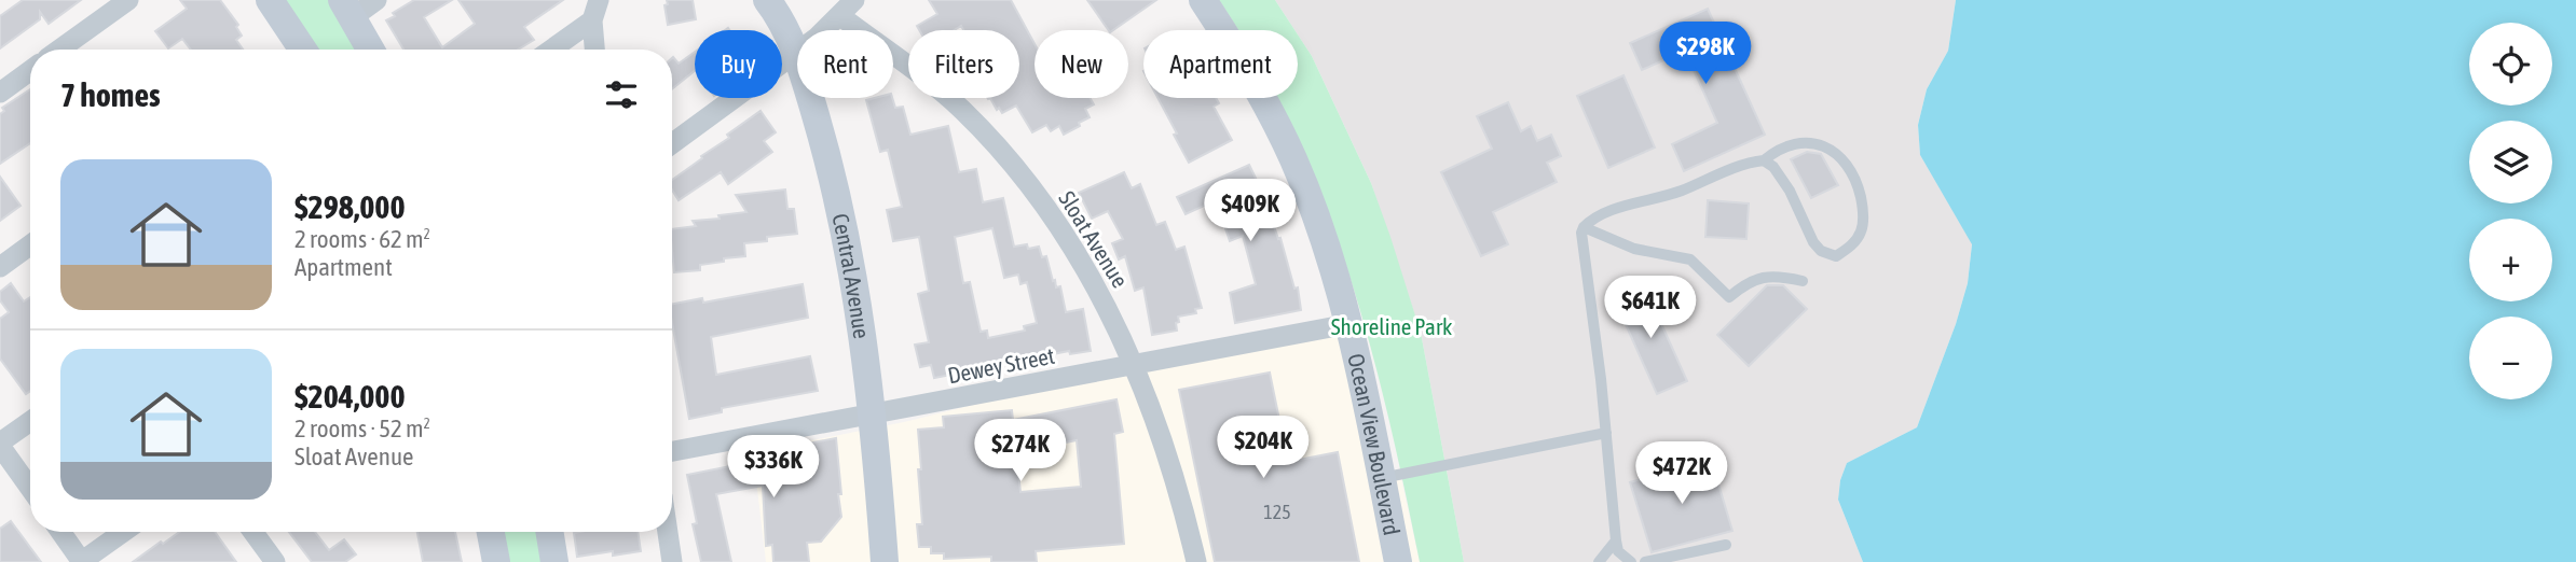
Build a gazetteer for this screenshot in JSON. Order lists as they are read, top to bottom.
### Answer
{
  "streets": {
    "main road": ["Central Avenue", "Ocean View Boulevard"],
    "street": ["Sloat Avenue", "Dewey Street"]
  },
  "crossings": [
    ["Sloat Avenue", "Dewey Street"],
    ["Central Avenue", "Dewey Street"],
    ["Dewey Street", "Ocean View Boulevard"]
  ],
  "parks": ["Shoreline Park"],
  "house_numbers": ["125"],
  "page": {
    "price": [
      "$298K",
      "$409K",
      "$641K",
      "$204K",
      "$274K",
      "$336K",
      "$472K"
    ],
    "map_buttons": ["+", "−"],
    "chip": [
      "Buy",
      "Rent",
      "Filters",
      "New",
      "Apartment"
    ],
    "heading": "7 homes",
    "list": [
      {
        "name": "$298,000",
        "note": "2 rooms · 62 m² · Apartment"
      },
      {
        "name": "$204,000",
        "note": "2 rooms · 52 m² · Sloat Avenue"
      }
    ]
  }
}
